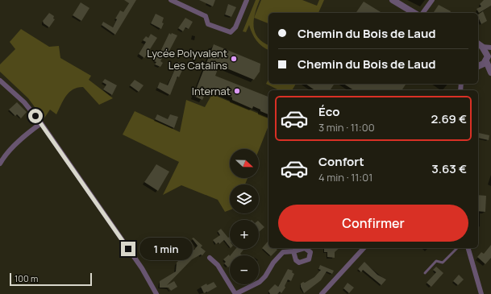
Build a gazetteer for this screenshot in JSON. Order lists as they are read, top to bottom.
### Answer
{
  "places": ["Lycée Polyvalent Les Catalins", "Internat"],
  "scale_bar": "100 m",
  "north": "right",
  "page": {
    "banner": ["Chemin du Bois de Laud", "Chemin du Bois de Laud"],
    "list": [
      {
        "name": "Éco",
        "note": "3 min · 11:00",
        "value": "2.69 €"
      },
      {
        "name": "Confort",
        "note": "4 min · 11:01",
        "value": "3.63 €"
      }
    ],
    "map_buttons": ["+", "−"],
    "buttons": "Confirmer",
    "bubble": "1 min",
    "scale": "100 m"
  }
}
